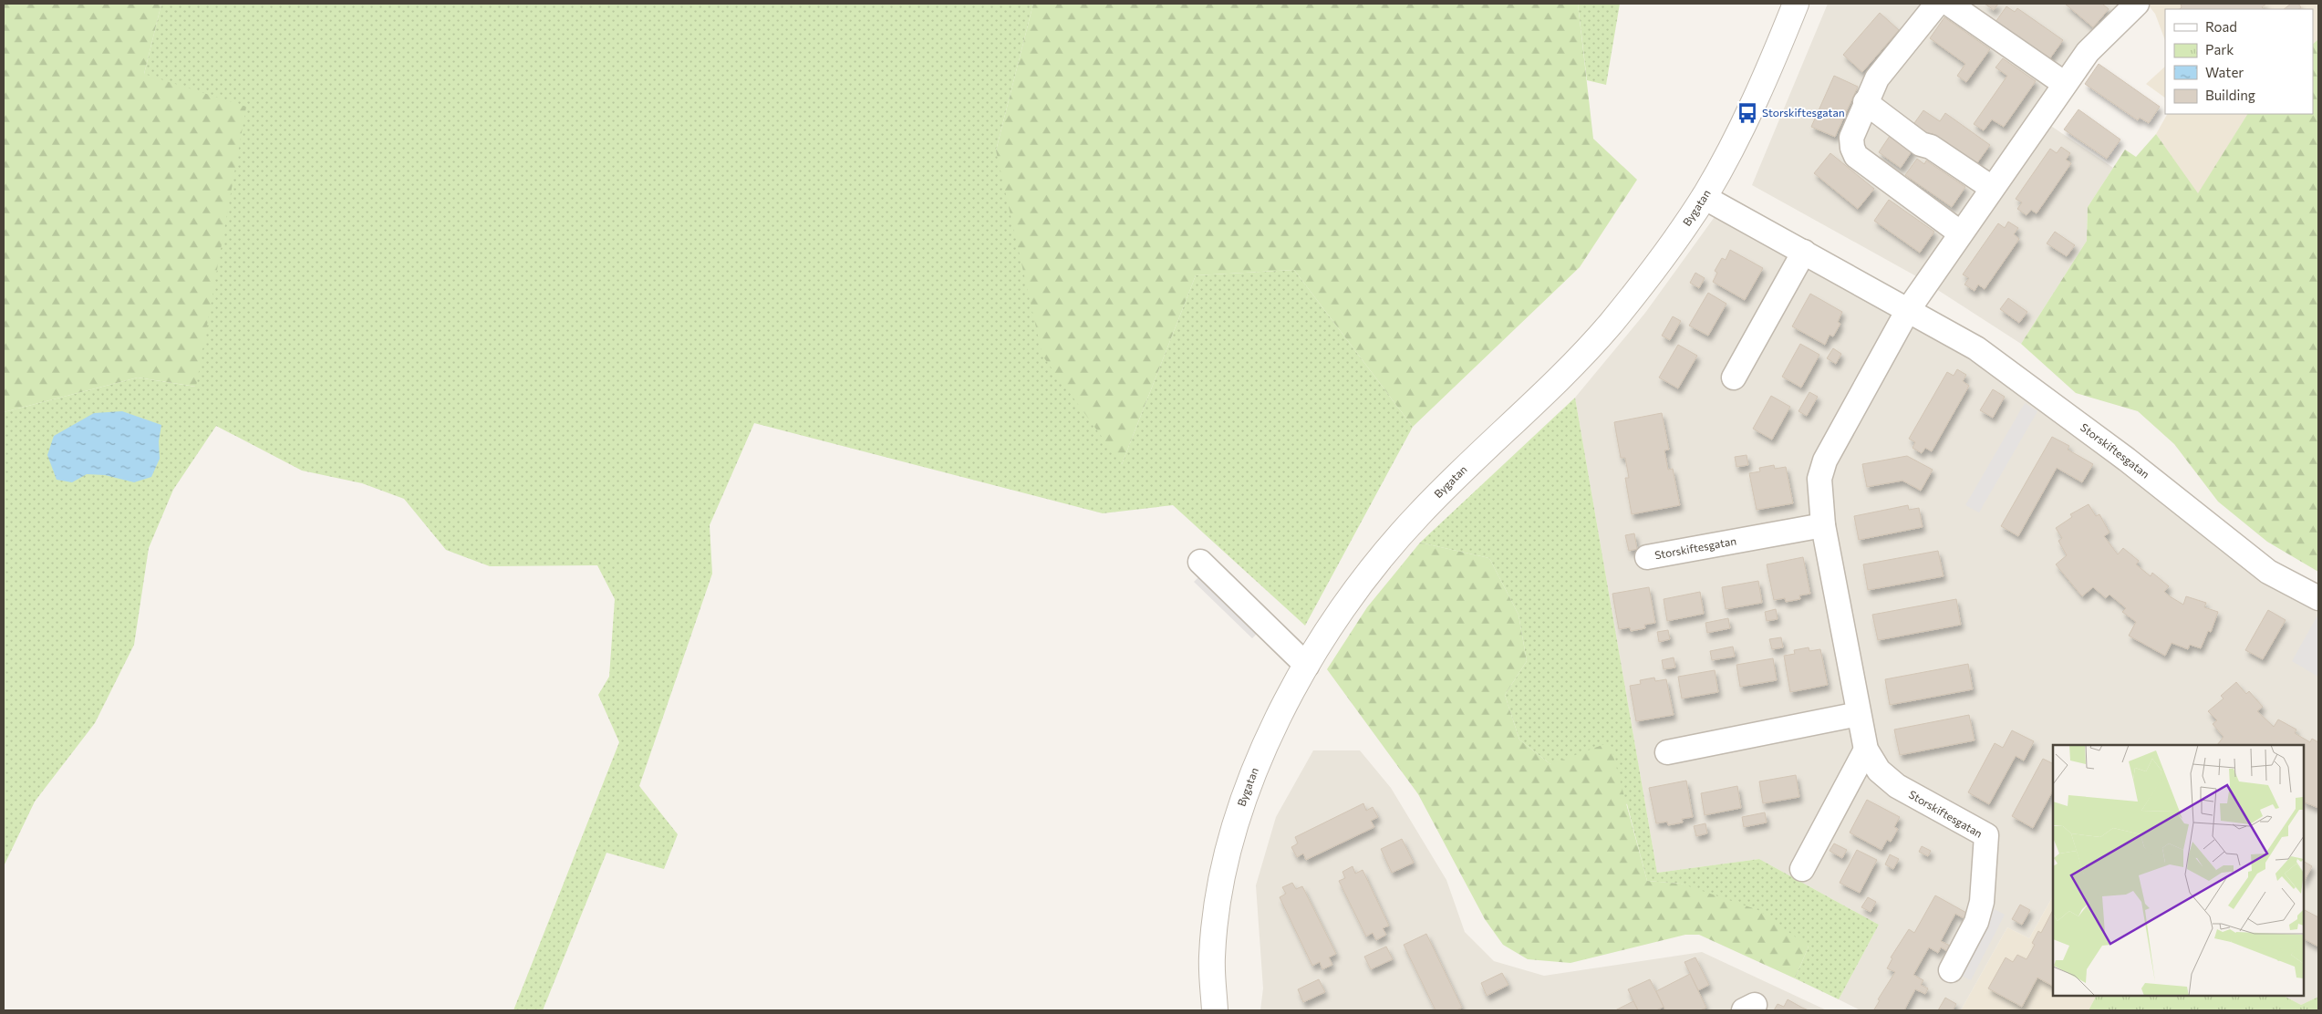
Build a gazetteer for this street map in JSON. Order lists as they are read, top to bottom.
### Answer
{
  "streets": {
    "street": ["Bygatan", "Storskiftesgatan"]
  },
  "crossings": [
    ["Bygatan", "Storskiftesgatan"]
  ],
  "places": {
    "bus stop": ["Storskiftesgatan"]
  },
  "legend": [
    "Road",
    "Park",
    "Water",
    "Building"
  ]
}
